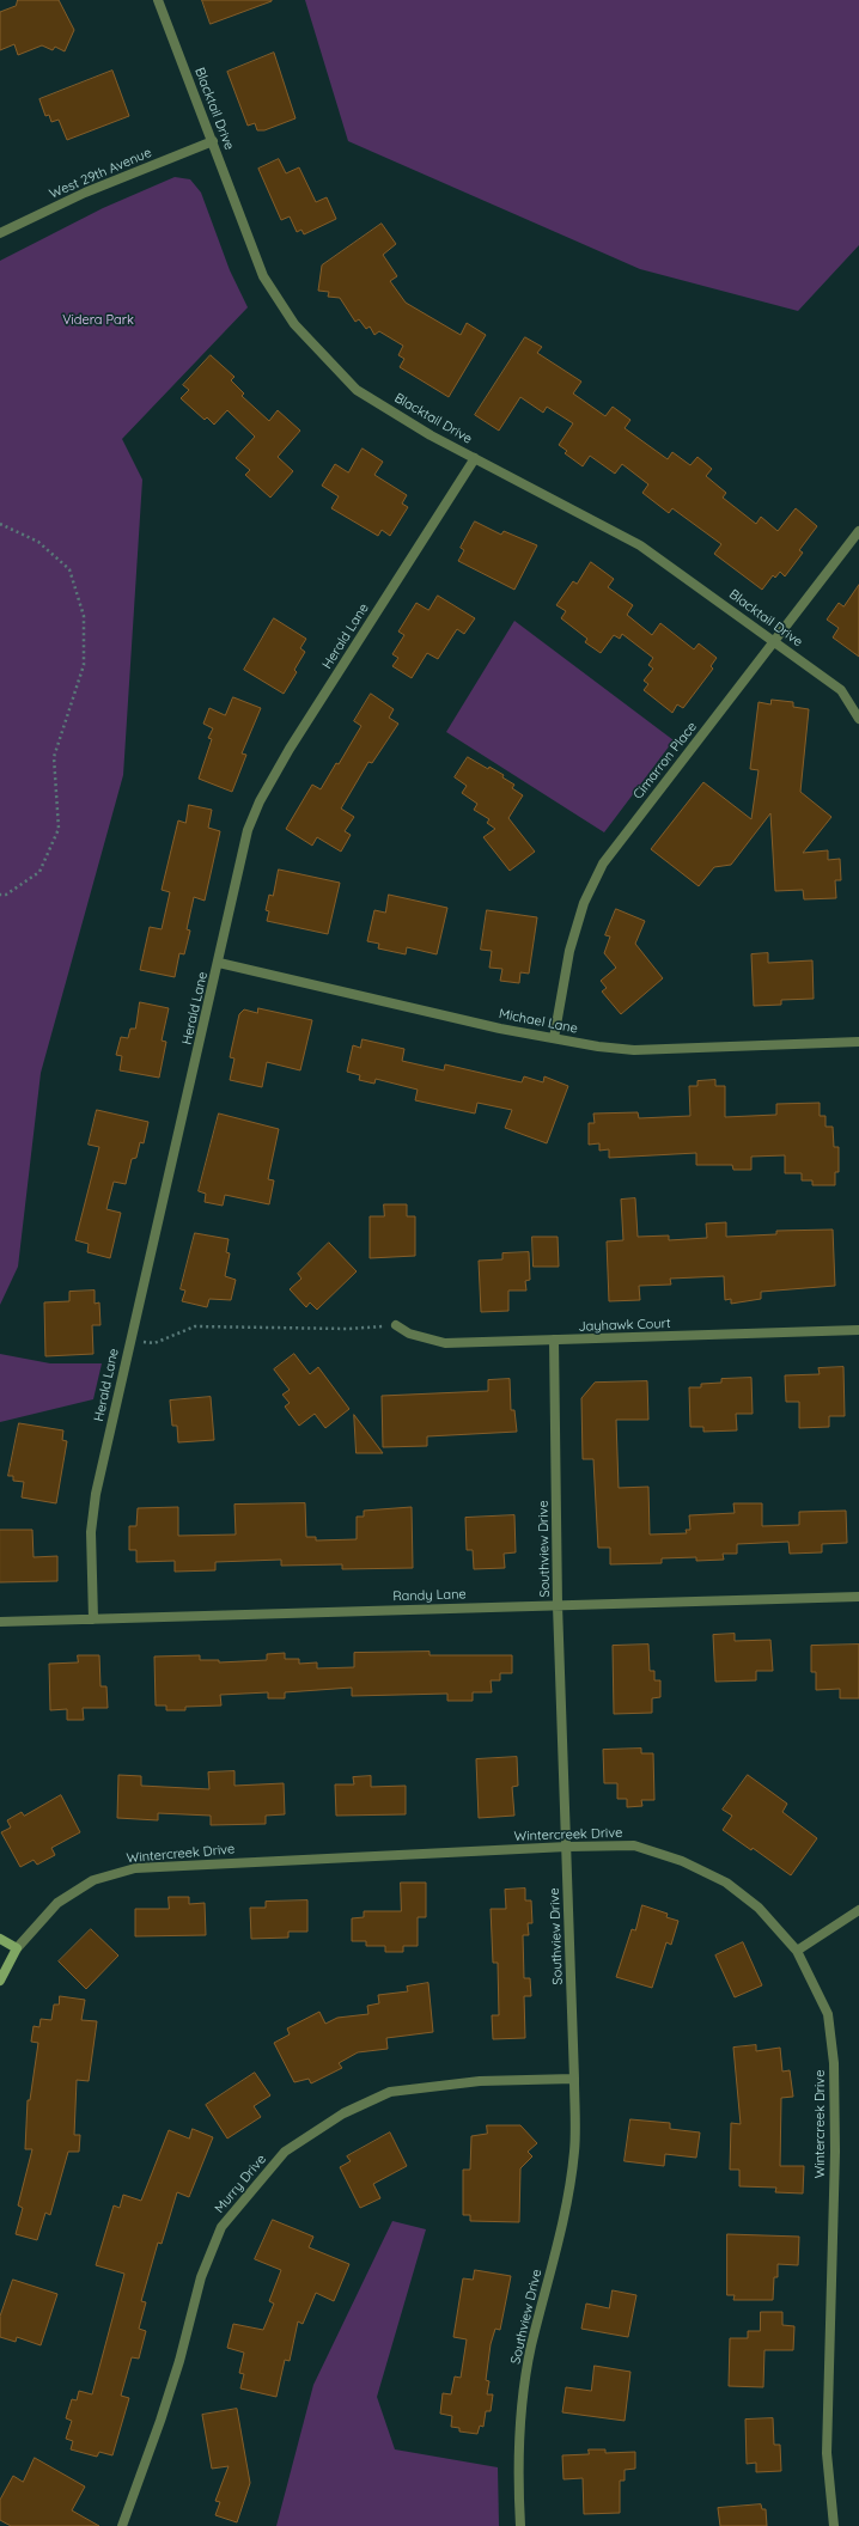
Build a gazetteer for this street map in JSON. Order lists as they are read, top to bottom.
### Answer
{
  "streets": {
    "street": [
      "Blacktail Drive",
      "West 29th Avenue",
      "Herald Lane",
      "Cimarron Place",
      "Michael Lane",
      "Jayhawk Court",
      "Southview Drive",
      "Randy Lane",
      "Wintercreek Drive",
      "Murry Drive"
    ]
  },
  "crossings": [
    ["Blacktail Drive", "West 29th Avenue"],
    ["Blacktail Drive", "Herald Lane"],
    ["Blacktail Drive", "Cimarron Place"],
    ["Herald Lane", "Michael Lane"],
    ["Herald Lane", "Randy Lane"],
    ["Cimarron Place", "Michael Lane"],
    ["Jayhawk Court", "Southview Drive"],
    ["Southview Drive", "Randy Lane"],
    ["Southview Drive", "Wintercreek Drive"],
    ["Southview Drive", "Murry Drive"]
  ],
  "parks": ["Videra Park"]
}
